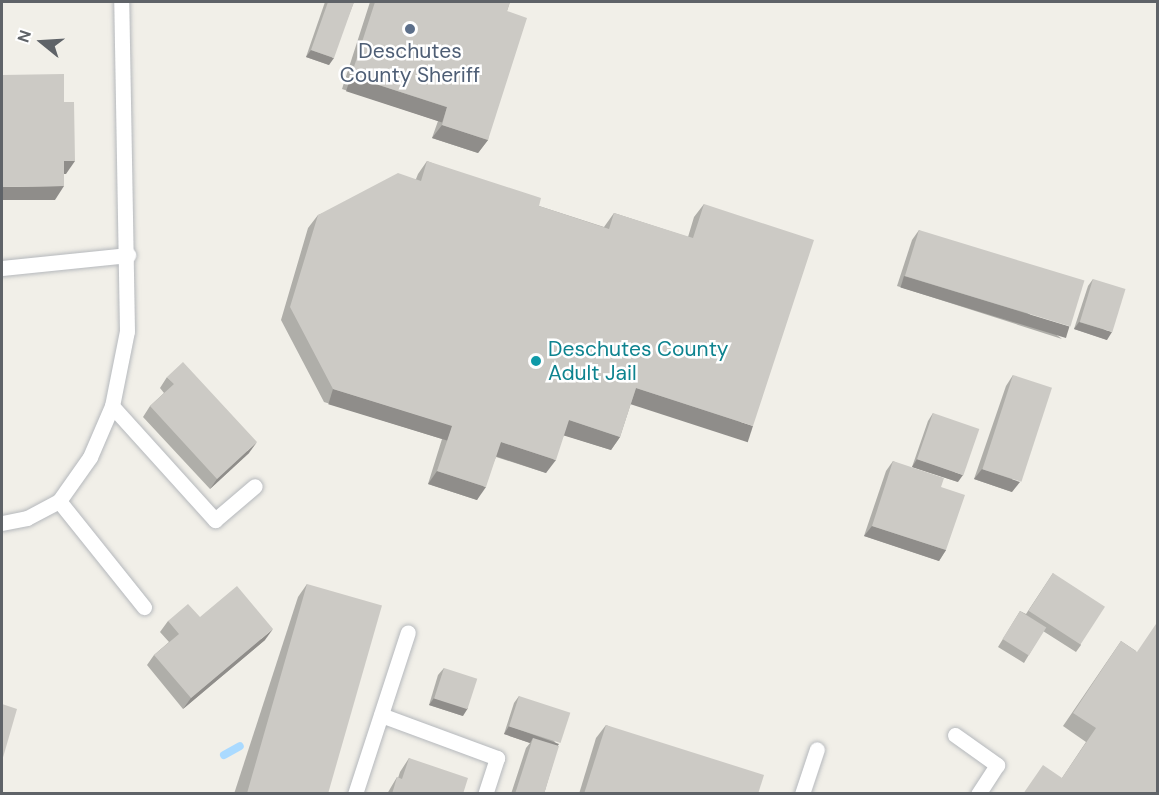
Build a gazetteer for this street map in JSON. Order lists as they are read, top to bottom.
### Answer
{
  "places": ["Deschutes County Sheriff", "Deschutes County Adult Jail"],
  "north": "left"
}
